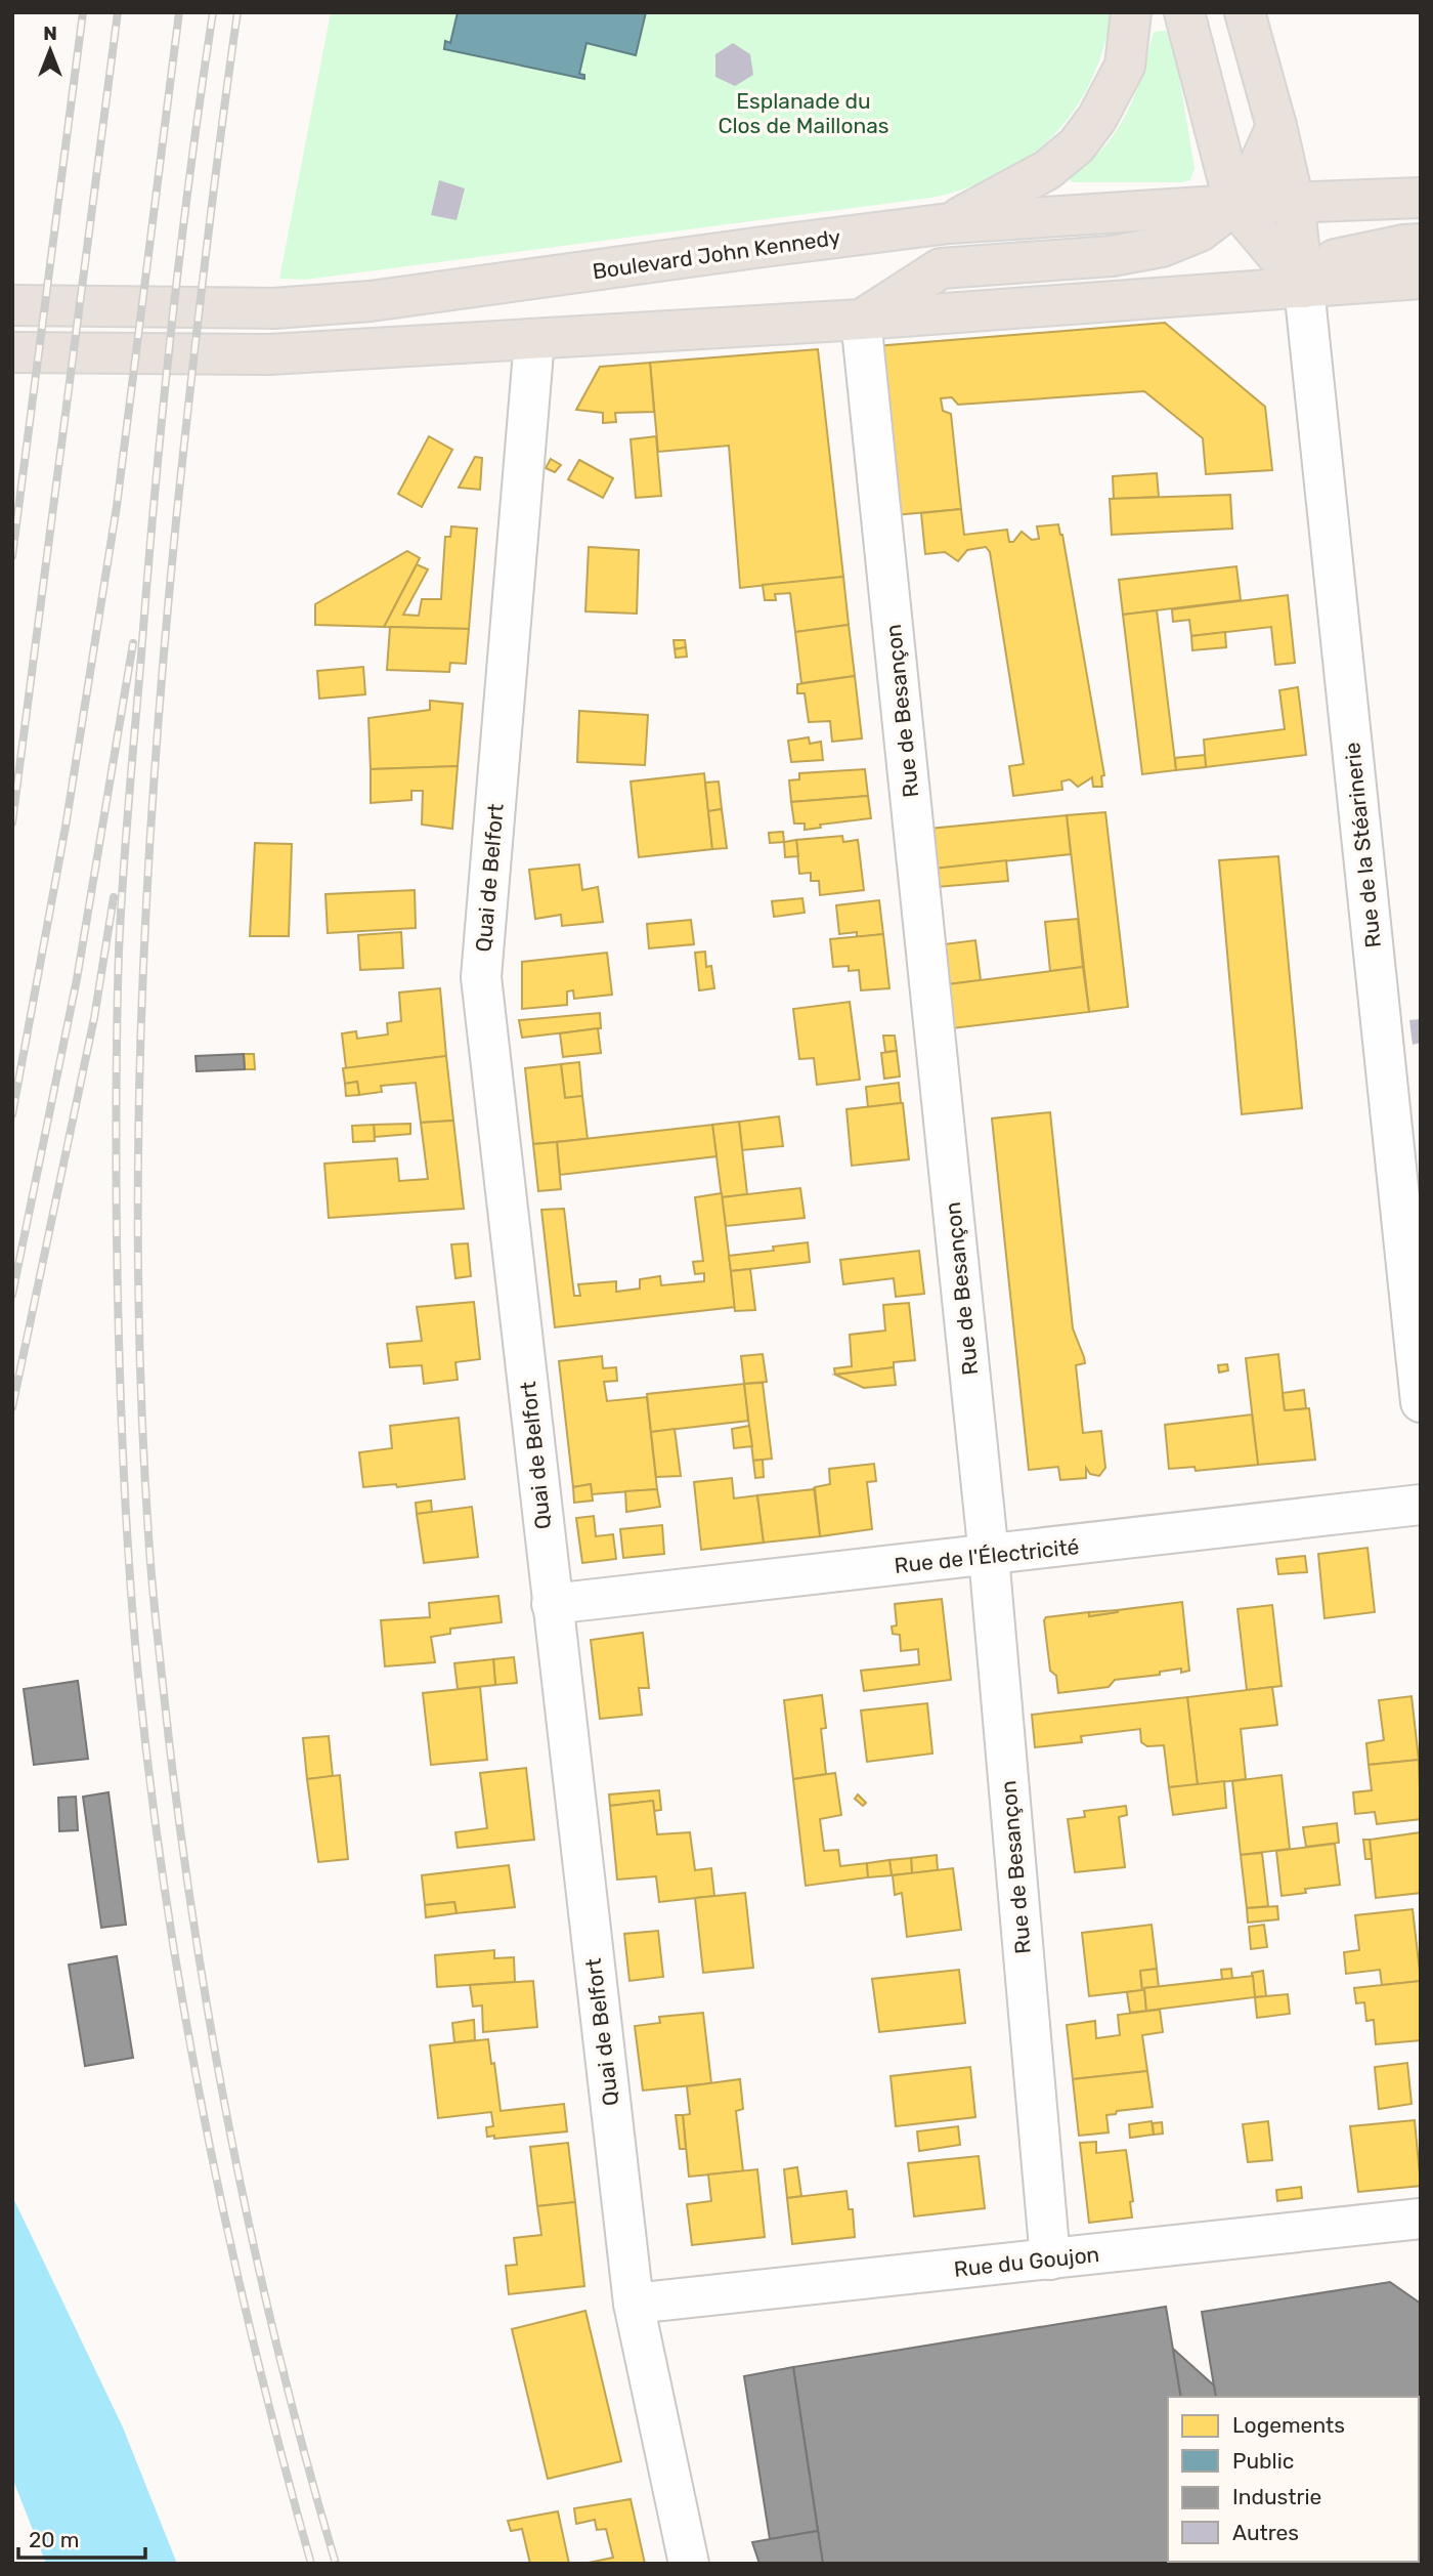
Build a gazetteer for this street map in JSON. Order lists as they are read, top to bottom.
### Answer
{
  "streets": {
    "main road": ["Boulevard John Kennedy"],
    "street": [
      "Rue de Besançon",
      "Rue de la Stéarinerie",
      "Quai de Belfort",
      "Rue de l'Électricité",
      "Rue du Goujon"
    ]
  },
  "crossings": [
    ["Rue de Besançon", "Rue de l'Électricité"],
    ["Rue de Besançon", "Rue du Goujon"],
    ["Quai de Belfort", "Rue de l'Électricité"],
    ["Quai de Belfort", "Rue du Goujon"]
  ],
  "parks": ["Esplanade du Clos de Maillonas"],
  "legend": [
    "Logements",
    "Public",
    "Industrie",
    "Autres"
  ],
  "scale_bar": "20 m",
  "north": "top"
}
